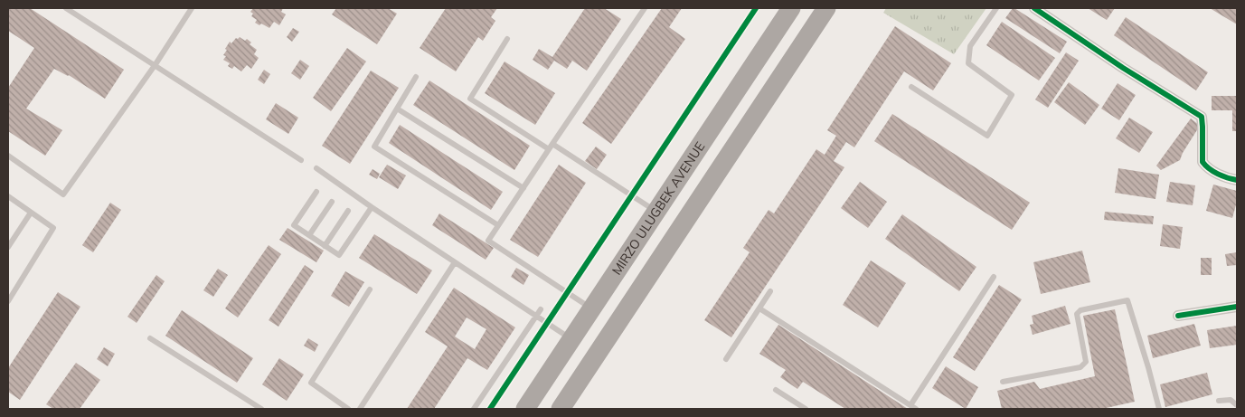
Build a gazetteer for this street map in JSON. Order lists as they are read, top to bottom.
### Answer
{
  "streets": {
    "main road": ["MIRZO ULUGBEK AVENUE"]
  }
}
